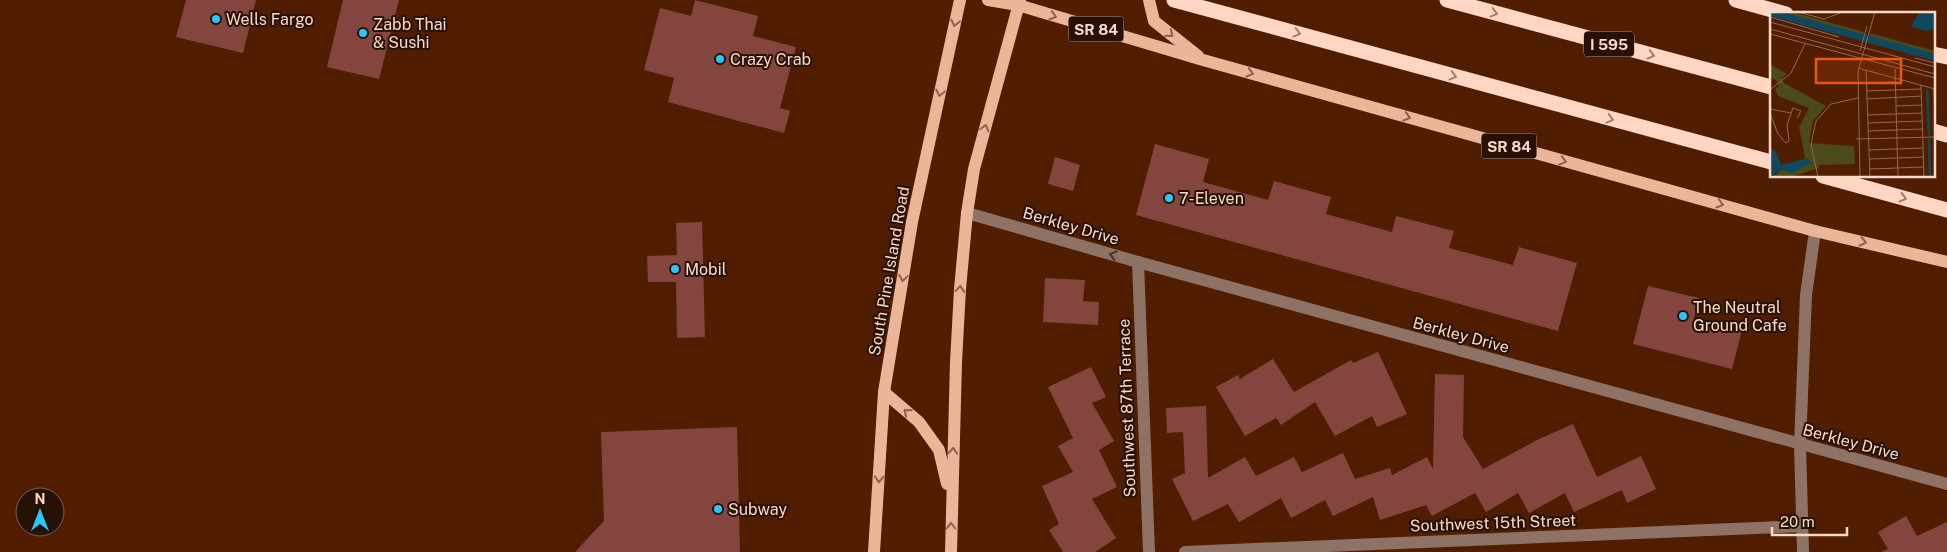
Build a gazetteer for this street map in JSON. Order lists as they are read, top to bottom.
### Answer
{
  "streets": {
    "highway": ["I 595"],
    "main road": ["SR 84", "South Pine Island Road"],
    "street": ["Berkley Drive", "Southwest 87th Terrace", "Southwest 15th Street"]
  },
  "crossings": [
    ["Berkley Drive", "Southwest 87th Terrace"]
  ],
  "places": [
    "Wells Fargo",
    "Zabb Thai & Sushi",
    "Crazy Crab",
    "7-Eleven",
    "Mobil",
    "The Neutral Ground Cafe",
    "Subway"
  ],
  "scale_bar": "20 m",
  "north": "top"
}
